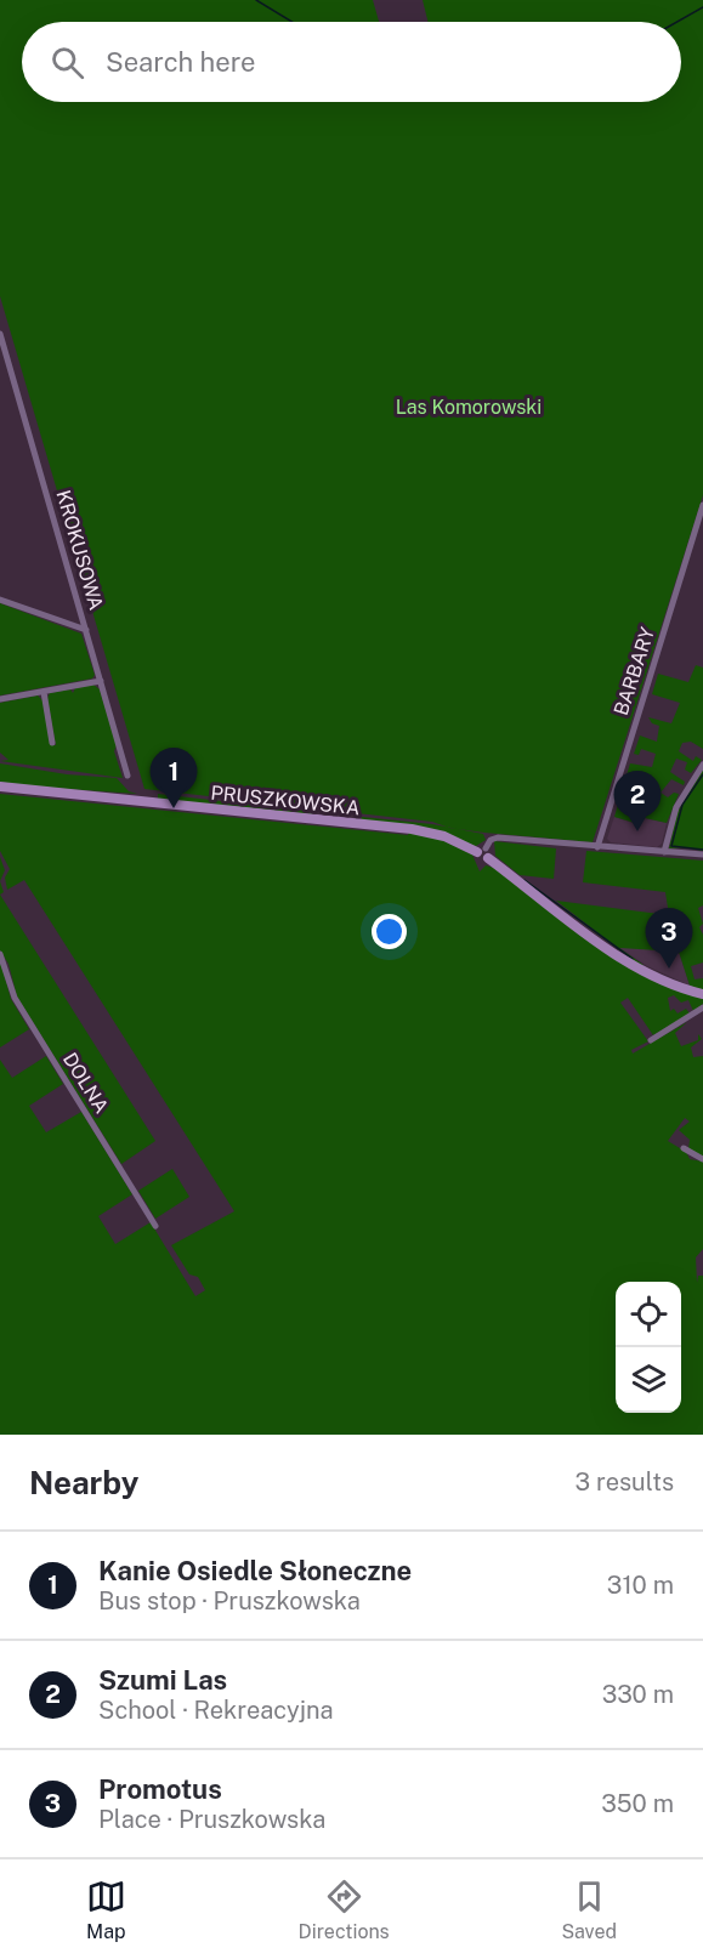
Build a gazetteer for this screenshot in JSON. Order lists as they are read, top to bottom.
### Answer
{
  "streets": {
    "street": [
      "KROKUSOWA",
      "BARBARY",
      "PRUSZKOWSKA",
      "DOLNA"
    ]
  },
  "parks": ["Las Komorowski"],
  "page": {
    "search": "Search here",
    "pins": ["1", "2", "3"],
    "heading": ["Nearby", "3 results"],
    "list": [
      {
        "mark": "1",
        "name": "Kanie Osiedle Słoneczne",
        "note": "Bus stop · Pruszkowska",
        "value": "310 m"
      },
      {
        "mark": "2",
        "name": "Szumi Las",
        "note": "School · Rekreacyjna",
        "value": "330 m"
      },
      {
        "mark": "3",
        "name": "Promotus",
        "note": "Place · Pruszkowska",
        "value": "350 m"
      }
    ],
    "nav": ["Map", "Directions", "Saved"]
  }
}
